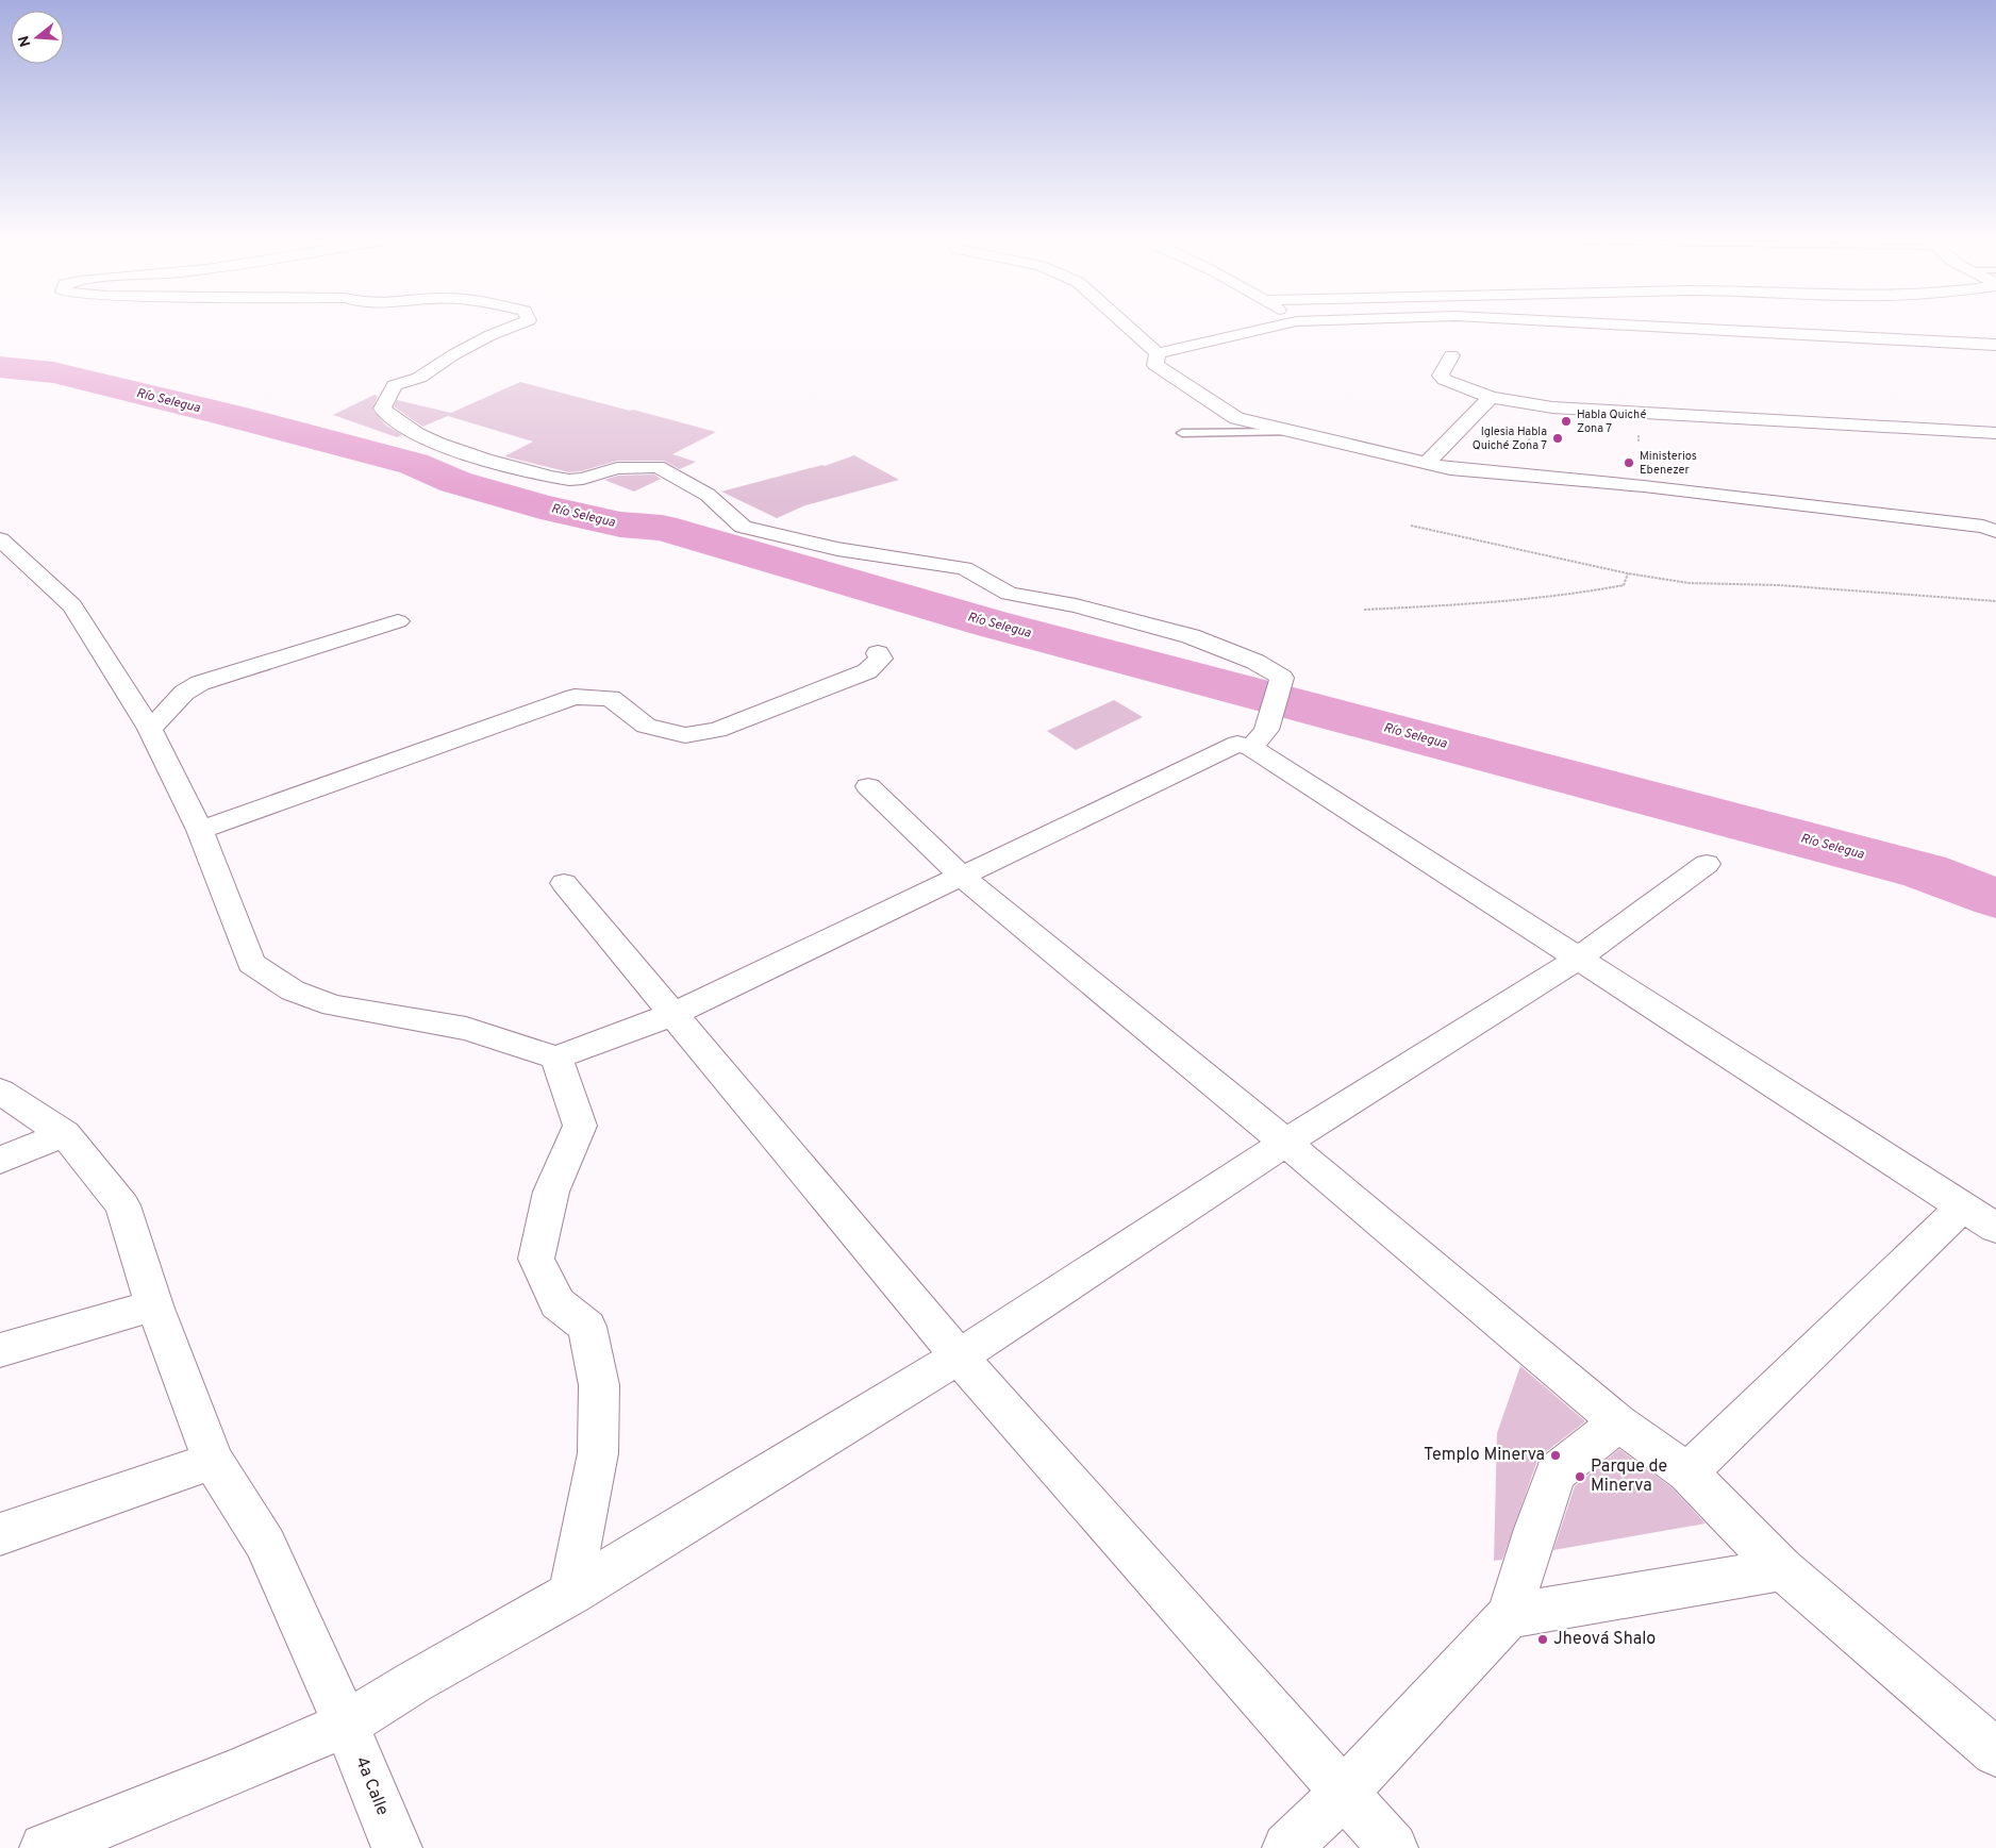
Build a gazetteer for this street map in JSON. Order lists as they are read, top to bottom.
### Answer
{
  "streets": {
    "street": ["4a Calle"]
  },
  "water": ["Río Selegua"],
  "places": [
    "Habla Quiché Zona 7",
    "Iglesia Habla Quiché Zona 7",
    "Ministerios Ebenezer",
    "Templo Minerva",
    "Parque de Minerva",
    "Jheová Shalo"
  ],
  "north": "left"
}
